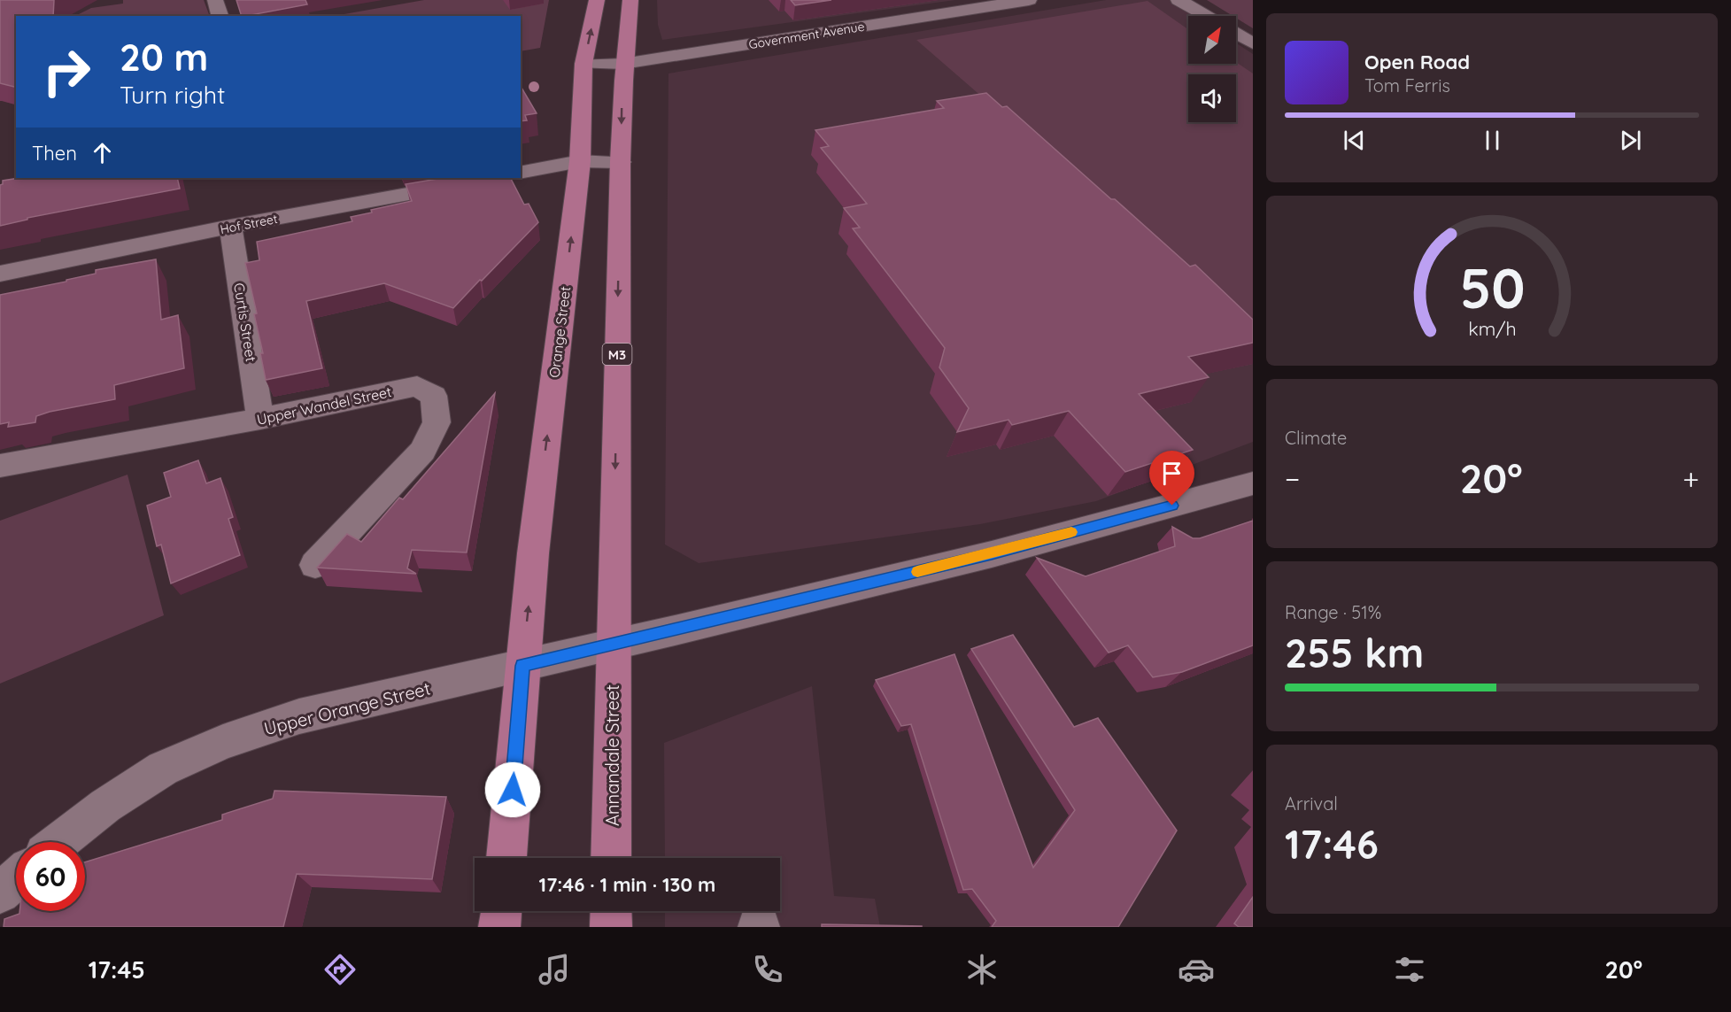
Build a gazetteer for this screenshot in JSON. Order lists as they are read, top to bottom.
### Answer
{
  "streets": {
    "main road": ["Orange Street", "M3", "Annandale Street"],
    "street": [
      "Government Avenue",
      "Hof Street",
      "Curtis Street",
      "Upper Wandel Street",
      "Upper Orange Street"
    ]
  },
  "crossings": [
    ["Government Avenue", "Orange Street"],
    ["Government Avenue", "M3"],
    ["Hof Street", "Curtis Street"],
    ["Curtis Street", "Upper Wandel Street"],
    ["Orange Street", "Upper Orange Street"],
    ["M3", "Upper Orange Street"],
    ["M3", "Annandale Street"],
    ["Upper Orange Street", "Annandale Street"]
  ],
  "north": "top right",
  "page": {
    "turn": ["20 m", "Turn right"],
    "song": ["Open Road", "Tom Ferris"],
    "then": "Then",
    "tile": [
      "Climate",
      ["Range · 51%", "255 km"],
      ["Arrival", "17:46"]
    ],
    "heat": ["−", "20°", "+"],
    "limit": "60",
    "trip": "17:46 · 1 min · 130 m",
    "tabs": ["17:45", "20°"],
    "gauge": ["50", "km/h"]
  }
}
